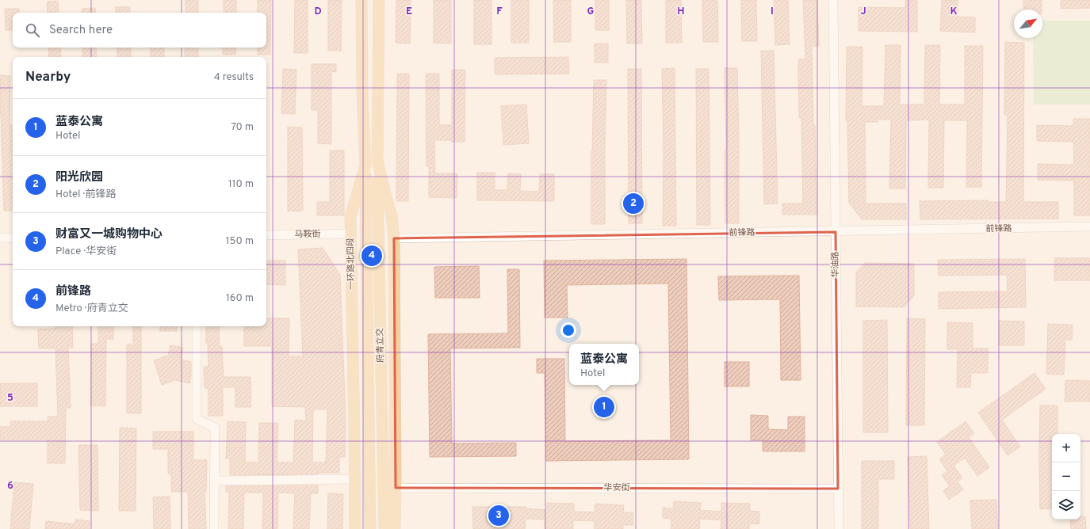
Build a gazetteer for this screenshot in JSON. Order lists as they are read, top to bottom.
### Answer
{
  "streets": {
    "main road": ["一环路北四段", "府青立交"],
    "street": [
      "前锋路",
      "马鞍街",
      "华油路",
      "华安街"
    ]
  },
  "crossings": [
    ["前锋路", "华油路"],
    ["马鞍街", "一环路北四段"],
    ["一环路北四段", "府青立交"],
    ["华油路", "华安街"]
  ],
  "north": "top right",
  "page": {
    "search": "Search here",
    "heading": ["Nearby", "4 results"],
    "list": [
      {
        "mark": "1",
        "name": "蓝泰公寓",
        "note": "Hotel",
        "value": "70 m"
      },
      {
        "mark": "2",
        "name": "阳光欣园",
        "note": "Hotel · 前锋路",
        "value": "110 m"
      },
      {
        "mark": "3",
        "name": "财富又一城购物中心",
        "note": "Place · 华安街",
        "value": "150 m"
      },
      {
        "mark": "4",
        "name": "前锋路",
        "note": "Metro · 府青立交",
        "value": "160 m"
      }
    ],
    "pins": [
      "2",
      "4",
      "1",
      "3"
    ],
    "popup": ["蓝泰公寓", "Hotel"],
    "map_buttons": ["+", "−"]
  },
  "grid": {
    "columns": [
      "D",
      "E",
      "F",
      "G",
      "H",
      "I",
      "J",
      "K"
    ],
    "rows": ["5", "6"]
  }
}
